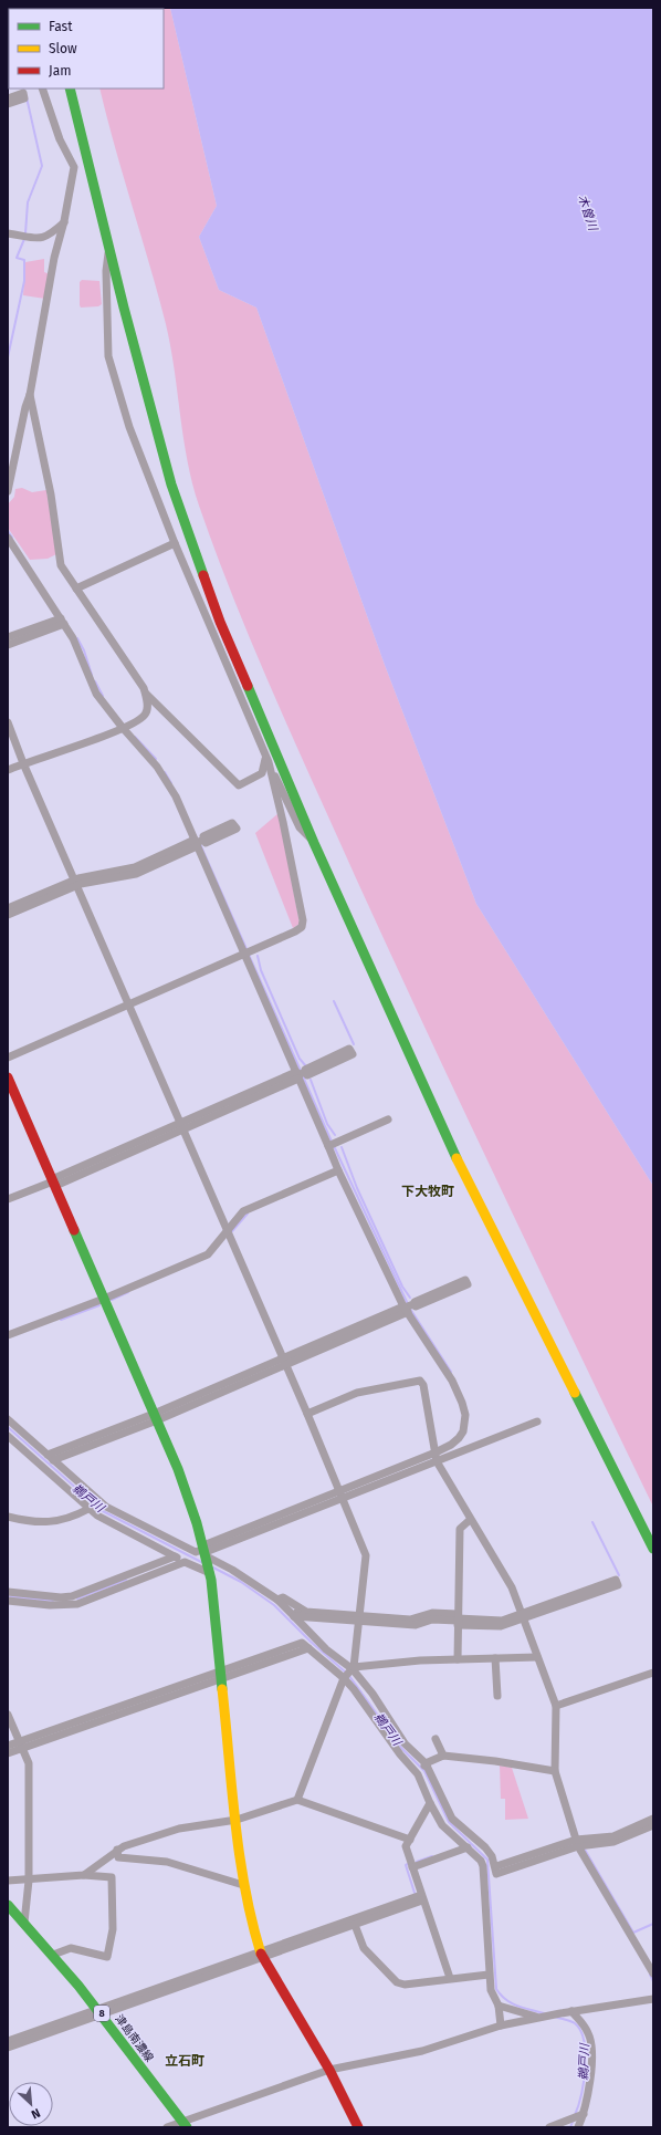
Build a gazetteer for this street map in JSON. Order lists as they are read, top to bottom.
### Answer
{
  "streets": {
    "street": ["8", "津島南濃線"]
  },
  "districts": ["下大牧町", "立石町"],
  "water": ["木曽川", "鵜戸川"],
  "legend": ["Fast", "Slow", "Jam"],
  "north": "bottom right"
}
